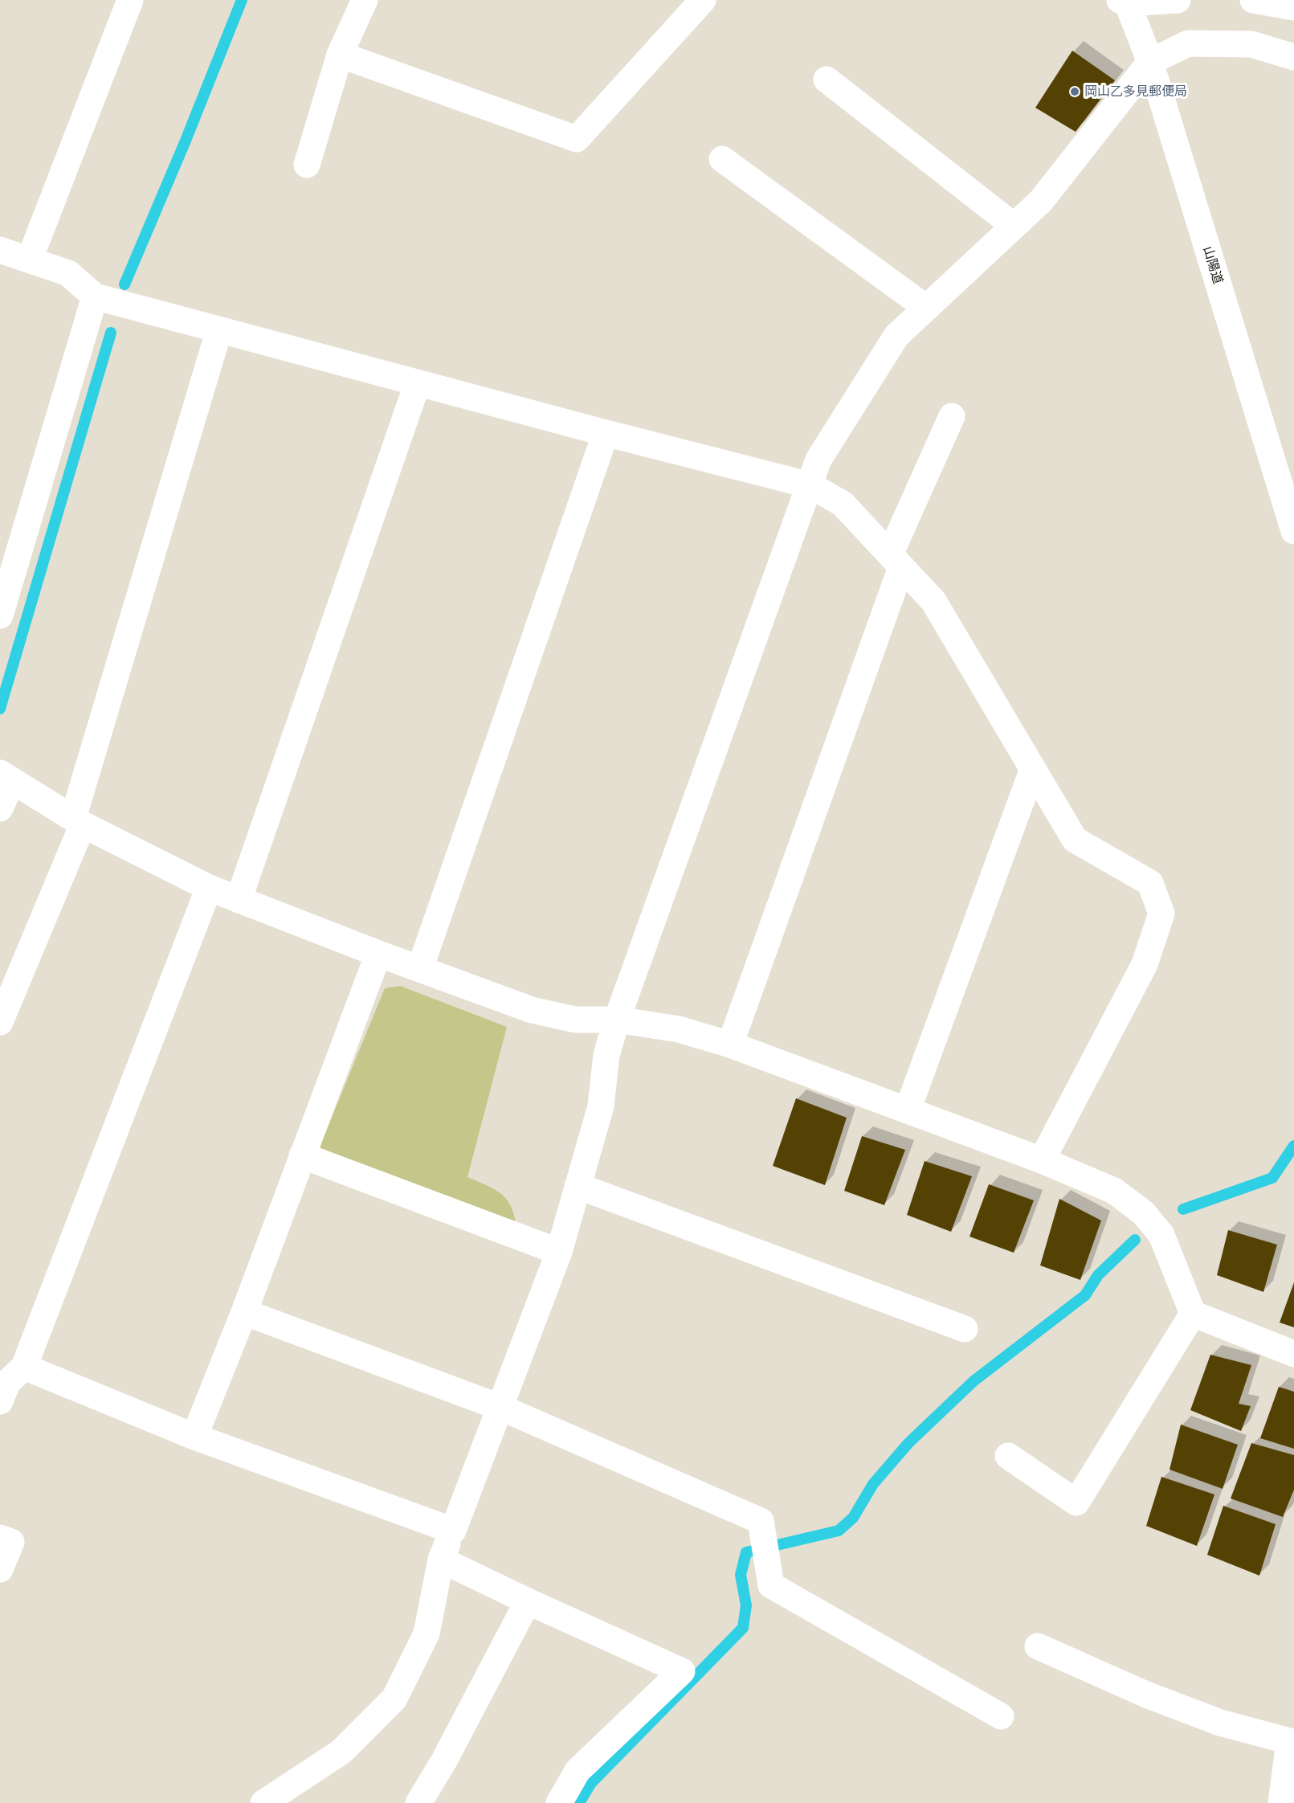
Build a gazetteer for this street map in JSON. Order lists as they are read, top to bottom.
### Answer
{
  "streets": {
    "street": ["山陽道"]
  },
  "places": ["岡山乙多見郵便局"]
}
